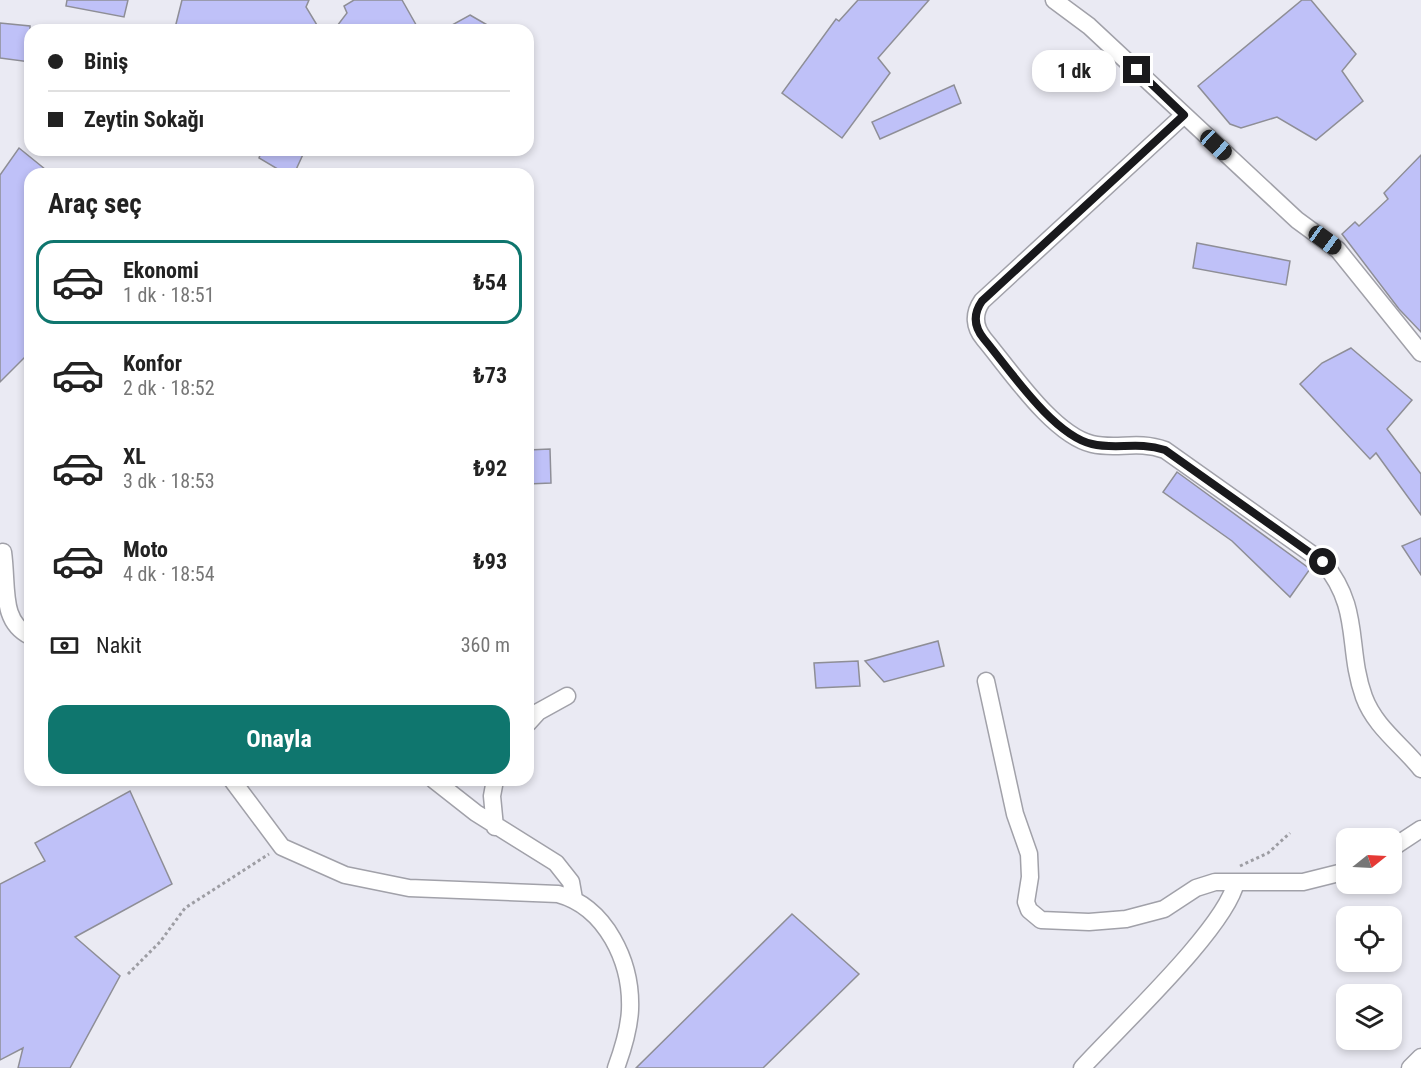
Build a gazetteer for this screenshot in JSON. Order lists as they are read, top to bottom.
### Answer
{
  "north": "right",
  "page": {
    "banner": ["Biniş", "Zeytin Sokağı"],
    "bubble": "1 dk",
    "heading": "Araç seç",
    "list": [
      {
        "name": "Ekonomi",
        "note": "1 dk · 18:51",
        "value": "₺54"
      },
      {
        "name": "Konfor",
        "note": "2 dk · 18:52",
        "value": "₺73"
      },
      {
        "name": "XL",
        "note": "3 dk · 18:53",
        "value": "₺92"
      },
      {
        "name": "Moto",
        "note": "4 dk · 18:54",
        "value": "₺93"
      }
    ],
    "pay": ["Nakit", "360 m"],
    "buttons": "Onayla"
  }
}
